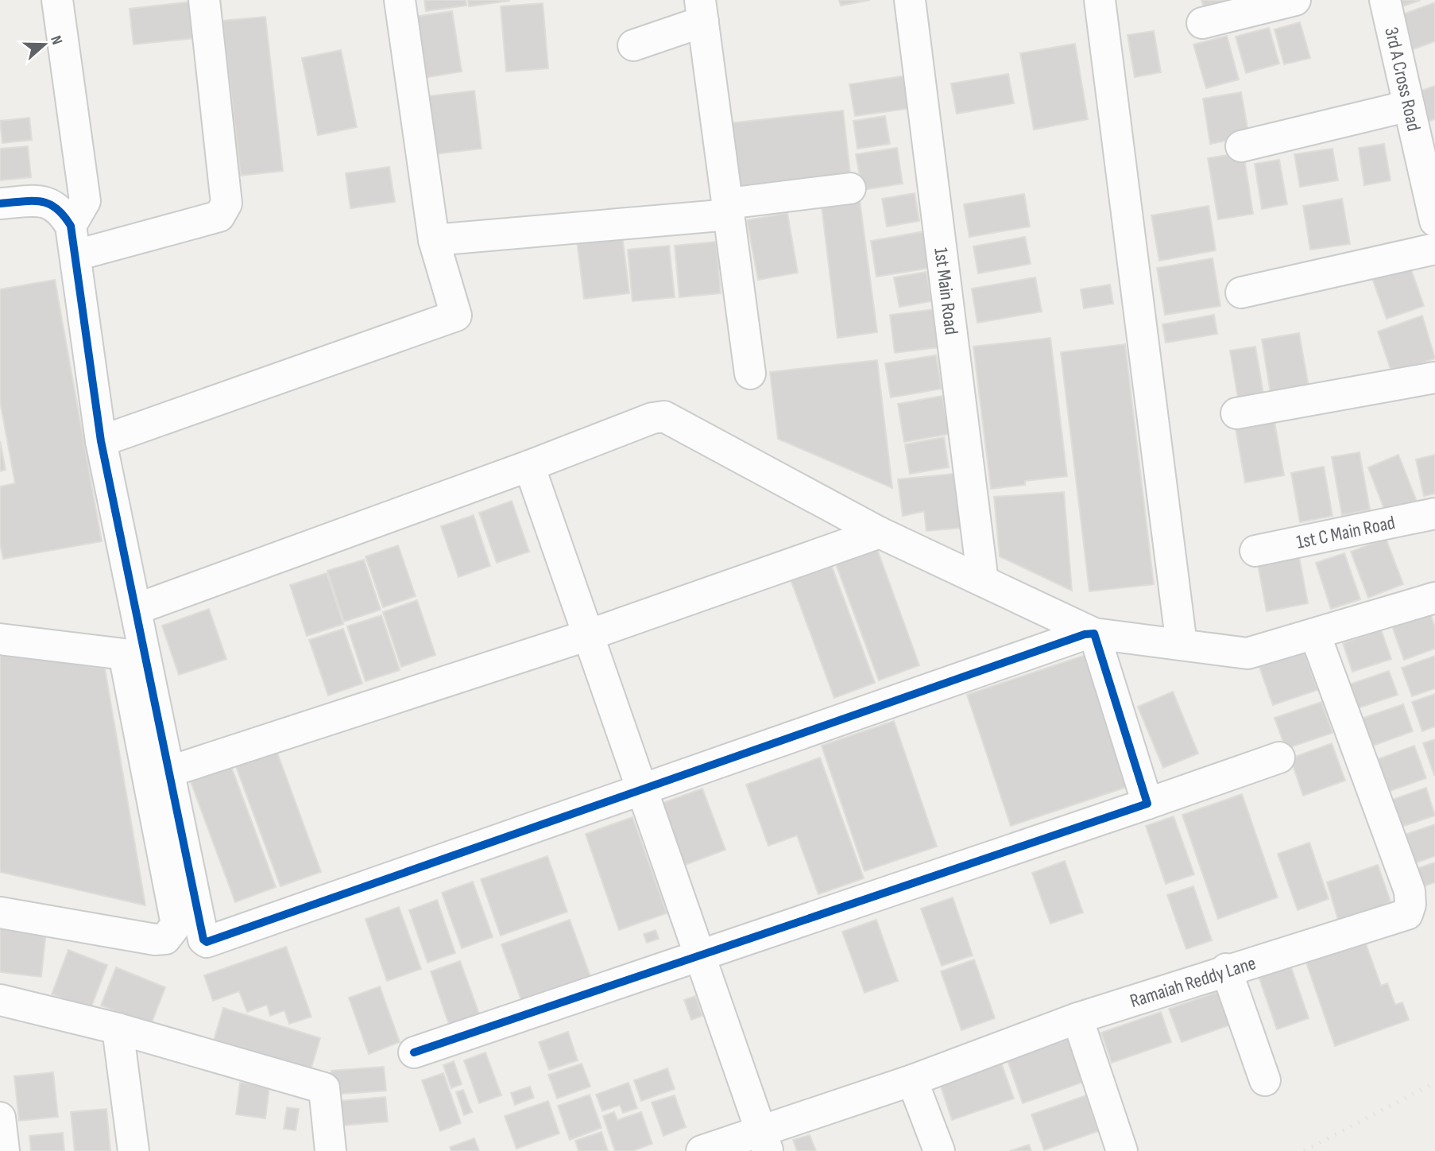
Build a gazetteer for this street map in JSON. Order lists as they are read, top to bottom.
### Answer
{
  "streets": {
    "street": [
      "3rd A Cross Road",
      "1st Main Road",
      "1st C Main Road",
      "Ramaiah Reddy Lane"
    ]
  },
  "north": "right"
}
